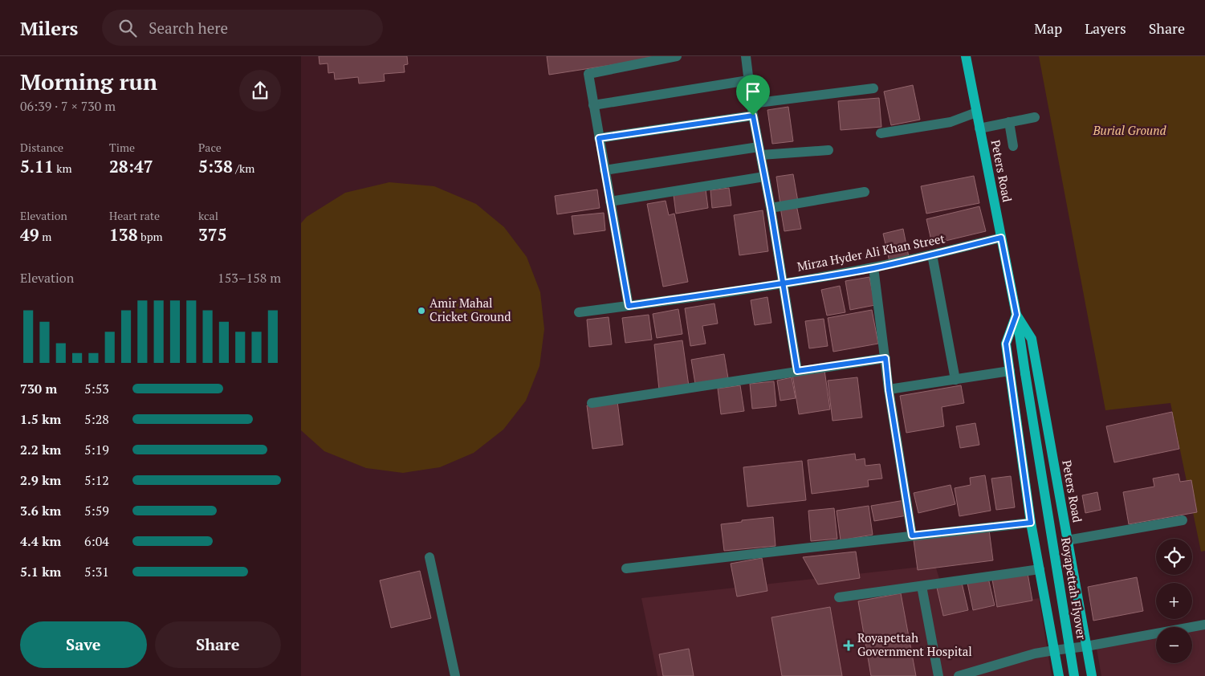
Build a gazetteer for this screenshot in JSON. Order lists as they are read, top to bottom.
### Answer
{
  "streets": {
    "main road": ["Peters Road", "Royapettah Flyover"],
    "street": ["Mirza Hyder Ali Khan Street"]
  },
  "crossings": [
    ["Peters Road", "Mirza Hyder Ali Khan Street"],
    ["Peters Road", "Royapettah Flyover"]
  ],
  "parks": ["Burial Ground"],
  "places": {
    "other": ["Amir Mahal Cricket Ground"],
    "health": ["Royapettah Government Hospital"]
  },
  "page": {
    "header": "Milers",
    "search": "Search here",
    "nav": ["Map", "Layers", "Share"],
    "heading": ["Morning run", "06:39 · 7 × 730 m"],
    "stats": [
      ["Distance", "5.11 km"],
      ["Time", "28:47"],
      ["Pace", "5:38 /km"],
      ["Elevation", "49 m"],
      ["Heart rate", "138 bpm"],
      ["kcal", "375"]
    ],
    "chart": ["Elevation", "153–158 m"],
    "list": [
      {
        "name": "730 m",
        "note": "5:53"
      },
      {
        "name": "1.5 km",
        "note": "5:28"
      },
      {
        "name": "2.2 km",
        "note": "5:19"
      },
      {
        "name": "2.9 km",
        "note": "5:12"
      },
      {
        "name": "3.6 km",
        "note": "5:59"
      },
      {
        "name": "4.4 km",
        "note": "6:04"
      },
      {
        "name": "5.1 km",
        "note": "5:31"
      }
    ],
    "map_buttons": ["+", "−"],
    "buttons": ["Save", "Share"]
  }
}
